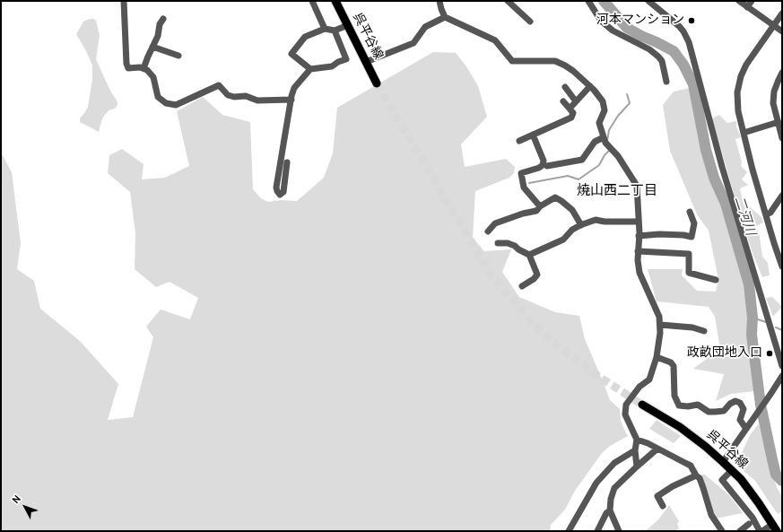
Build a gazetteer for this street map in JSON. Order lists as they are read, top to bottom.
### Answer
{
  "streets": {
    "main road": ["呉平谷線"]
  },
  "districts": ["焼山西二丁目"],
  "water": ["二河川"],
  "places": ["河本マンション", "政畝団地入口"],
  "north": "top left"
}
